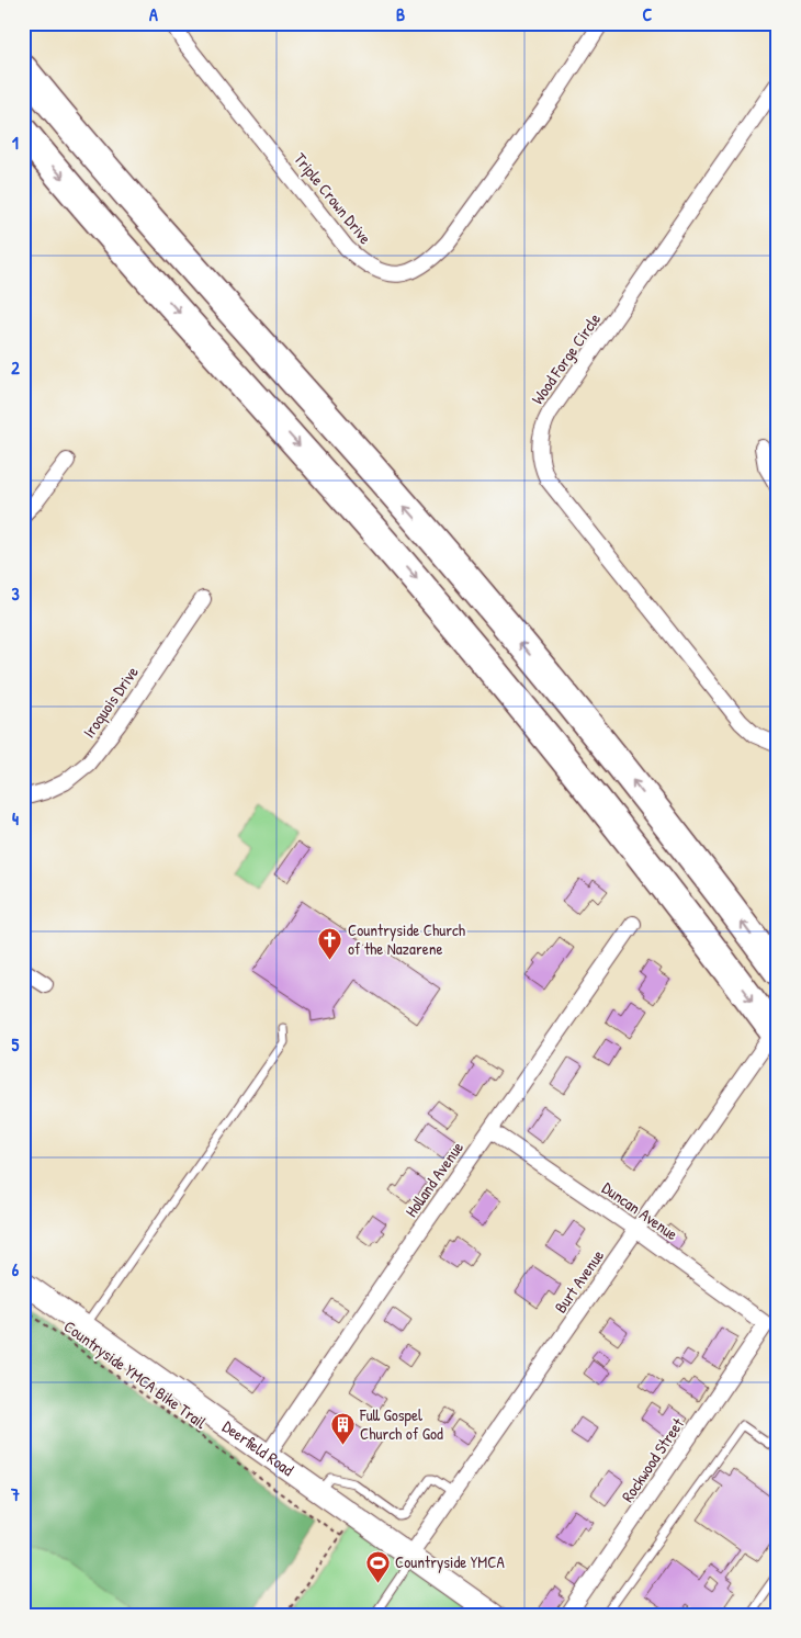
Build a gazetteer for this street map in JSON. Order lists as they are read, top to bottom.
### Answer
{
  "streets": {
    "street": [
      "Triple Crown Drive",
      "Wood Forge Circle",
      "Iroquois Drive",
      "Holland Avenue",
      "Duncan Avenue",
      "Burt Avenue",
      "Deerfield Road",
      "Rockwood Street"
    ],
    "path": ["Countryside YMCA Bike Trail"]
  },
  "crossings": [
    ["Holland Avenue", "Duncan Avenue"],
    ["Holland Avenue", "Deerfield Road"],
    ["Duncan Avenue", "Burt Avenue"],
    ["Duncan Avenue", "Rockwood Street"],
    ["Burt Avenue", "Deerfield Road"]
  ],
  "places": {
    "church": ["Countryside Church of the Nazarene"],
    "building": ["Full Gospel Church of God"],
    "sports": ["Countryside YMCA"]
  },
  "grid": {
    "columns": ["A", "B", "C"],
    "rows": [
      "1",
      "2",
      "3",
      "4",
      "5",
      "6",
      "7"
    ]
  }
}
